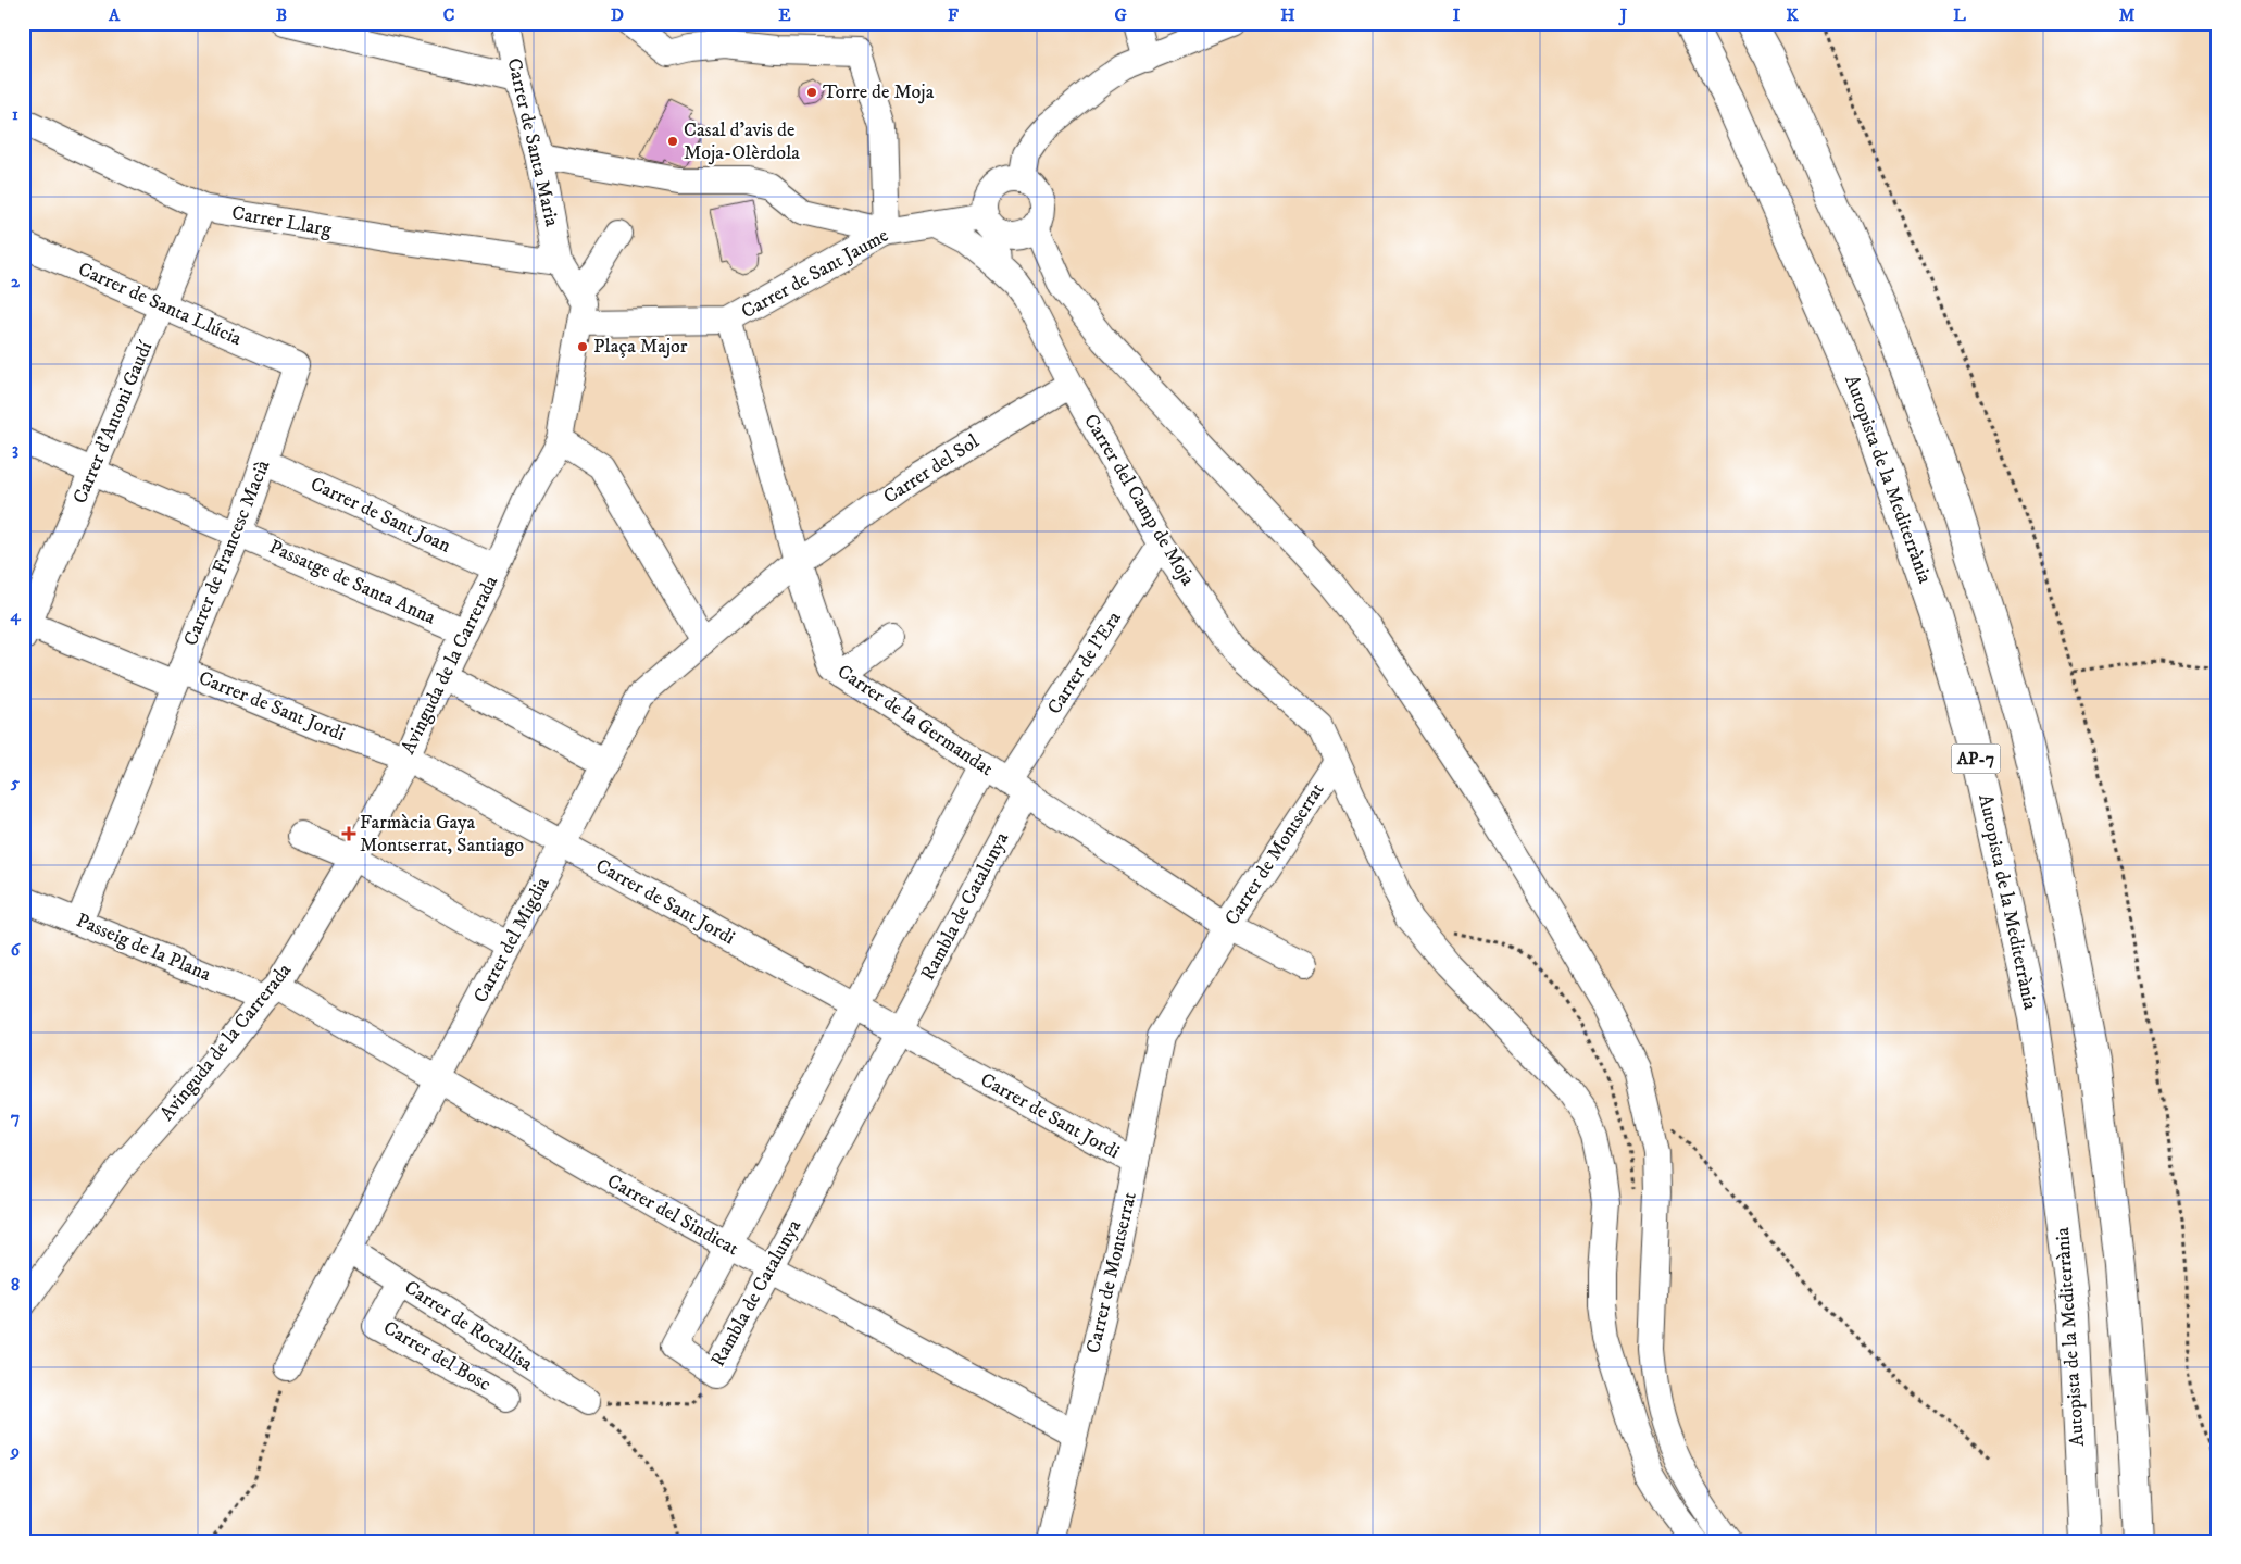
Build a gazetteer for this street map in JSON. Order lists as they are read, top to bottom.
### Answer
{
  "streets": {
    "highway": ["Autopista de la Mediterrània", "AP-7"],
    "street": [
      "Carrer de Santa Maria",
      "Carrer Llarg",
      "Carrer de Sant Jaume",
      "Carrer de Santa Llúcia",
      "Carrer d'Antoni Gaudí",
      "Carrer del Sol",
      "Carrer del Camp de Moja",
      "Carrer de Sant Joan",
      "Carrer de Francesc Macià",
      "Passatge de Santa Anna",
      "Carrer de l'Era",
      "Avinguda de la Carrerada",
      "Carrer de Sant Jordi",
      "Carrer de la Germandat",
      "Carrer de Montserrat",
      "Rambla de Catalunya",
      "Carrer del Migdia",
      "Passeig de la Plana",
      "Carrer del Sindicat",
      "Carrer de Rocallisa",
      "Carrer del Bosc"
    ]
  },
  "crossings": [
    ["Carrer de Santa Maria", "Carrer Llarg"],
    ["Carrer Llarg", "Carrer d'Antoni Gaudí"],
    ["Carrer de Sant Jaume", "Carrer del Camp de Moja"],
    ["Carrer de Sant Jaume", "Carrer de la Germandat"],
    ["Carrer de Santa Llúcia", "Carrer d'Antoni Gaudí"],
    ["Carrer de Santa Llúcia", "Carrer de Francesc Macià"],
    ["Carrer d'Antoni Gaudí", "Passatge de Santa Anna"],
    ["Carrer d'Antoni Gaudí", "Carrer de Sant Jordi"],
    ["Carrer del Sol", "Carrer del Camp de Moja"],
    ["Carrer del Sol", "Carrer de la Germandat"],
    ["Carrer del Sol", "Carrer del Migdia"],
    ["Carrer del Camp de Moja", "Carrer de l'Era"],
    ["Carrer del Camp de Moja", "Carrer de Montserrat"],
    ["Carrer de Sant Joan", "Carrer de Francesc Macià"],
    ["Carrer de Sant Joan", "Avinguda de la Carrerada"],
    ["Carrer de Francesc Macià", "Passatge de Santa Anna"],
    ["Carrer de Francesc Macià", "Carrer de Sant Jordi"],
    ["Carrer de Francesc Macià", "Passeig de la Plana"],
    ["Passatge de Santa Anna", "Avinguda de la Carrerada"],
    ["Carrer de l'Era", "Carrer de la Germandat"],
    ["Carrer de l'Era", "Rambla de Catalunya"],
    ["Avinguda de la Carrerada", "Carrer de Sant Jordi"],
    ["Avinguda de la Carrerada", "Passeig de la Plana"],
    ["Avinguda de la Carrerada", "Carrer del Sindicat"],
    ["Carrer de Sant Jordi", "Carrer de Montserrat"],
    ["Carrer de Sant Jordi", "Rambla de Catalunya"],
    ["Carrer de Sant Jordi", "Carrer del Migdia"],
    ["Carrer de la Germandat", "Carrer de Montserrat"],
    ["Carrer de la Germandat", "Rambla de Catalunya"],
    ["Carrer de la Germandat", "Carrer del Migdia"],
    ["Carrer de Montserrat", "Carrer del Sindicat"],
    ["Rambla de Catalunya", "Carrer del Sindicat"],
    ["Carrer del Migdia", "Carrer del Sindicat"],
    ["Carrer del Migdia", "Carrer de Rocallisa"],
    ["Passeig de la Plana", "Carrer del Sindicat"],
    ["Carrer de Rocallisa", "Carrer del Bosc"]
  ],
  "places": {
    "other": ["Torre de Moja", "Casal d'avis de Moja-Olèrdola", "Plaça Major"],
    "health": ["Farmàcia Gaya Montserrat, Santiago"]
  },
  "grid": {
    "columns": [
      "A",
      "B",
      "C",
      "D",
      "E",
      "F",
      "G",
      "H",
      "I",
      "J",
      "K",
      "L",
      "M"
    ],
    "rows": [
      "1",
      "2",
      "3",
      "4",
      "5",
      "6",
      "7",
      "8",
      "9"
    ]
  }
}
